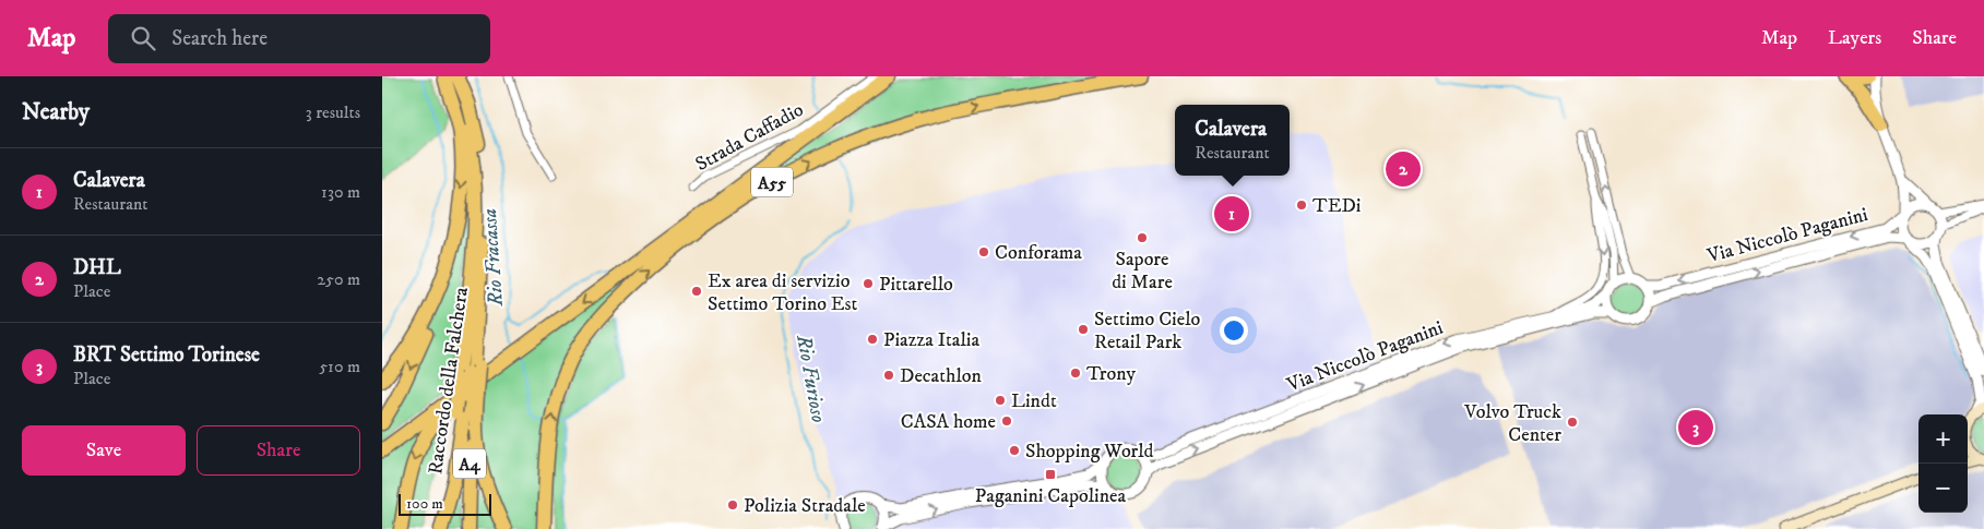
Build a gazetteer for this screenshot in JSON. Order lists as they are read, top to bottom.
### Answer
{
  "streets": {
    "highway": ["A55", "Raccordo della Falchera", "A4"],
    "street": ["Strada Caffadio", "Via Niccolò Paganini"]
  },
  "crossings": [
    ["Raccordo della Falchera", "A4"]
  ],
  "water": ["Rio Fracassa", "Rio Furioso"],
  "places": {
    "other": [
      "TEDi",
      "Sapore di Mare",
      "Conforama",
      "Pittarello",
      "Ex area di servizio Settimo Torino Est",
      "Settimo Cielo Retail Park",
      "Piazza Italia",
      "Trony",
      "Decathlon",
      "Lindt",
      "CASA home",
      "Volvo Truck Center",
      "Shopping World",
      "Polizia Stradale"
    ],
    "transit": ["Paganini Capolinea"]
  },
  "scale_bar": "100 m",
  "page": {
    "header": "Map",
    "search": "Search here",
    "nav": ["Map", "Layers", "Share"],
    "heading": ["Nearby", "3 results"],
    "popup": ["Calavera", "Restaurant"],
    "list": [
      {
        "mark": "1",
        "name": "Calavera",
        "note": "Restaurant",
        "value": "130 m"
      },
      {
        "mark": "2",
        "name": "DHL",
        "note": "Place",
        "value": "250 m"
      },
      {
        "mark": "3",
        "name": "BRT Settimo Torinese",
        "note": "Place",
        "value": "510 m"
      }
    ],
    "pins": ["2", "1", "3"],
    "buttons": ["Save", "Share"],
    "map_buttons": ["+", "−"],
    "scale": "100 m"
  }
}
